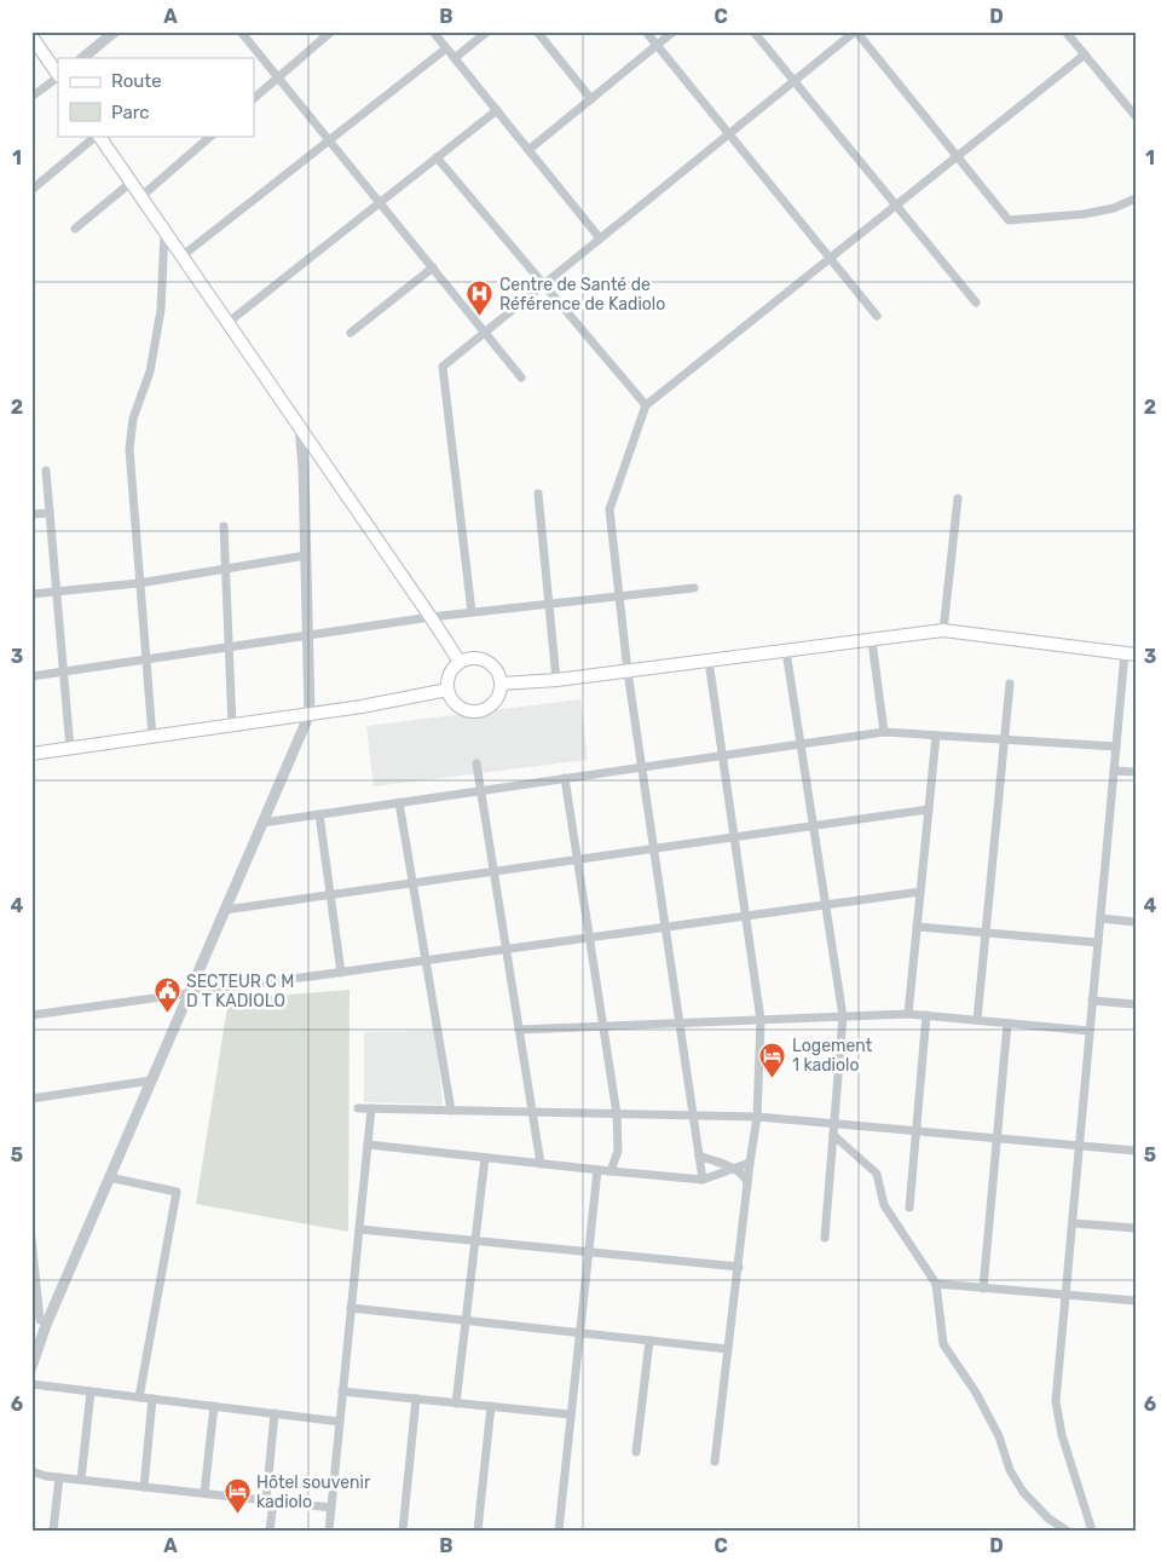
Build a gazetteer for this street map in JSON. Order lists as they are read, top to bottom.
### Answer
{
  "places": {
    "hospital": ["Centre de Santé de Référence de Kadiolo"],
    "public building": ["SECTEUR C M D T KADIOLO"],
    "hotel": ["Logement 1 kadiolo", "Hôtel souvenir kadiolo"]
  },
  "legend": ["Route", "Parc"],
  "grid": {
    "columns": [
      "A",
      "B",
      "C",
      "D"
    ],
    "rows": [
      "1",
      "2",
      "3",
      "4",
      "5",
      "6"
    ]
  }
}
